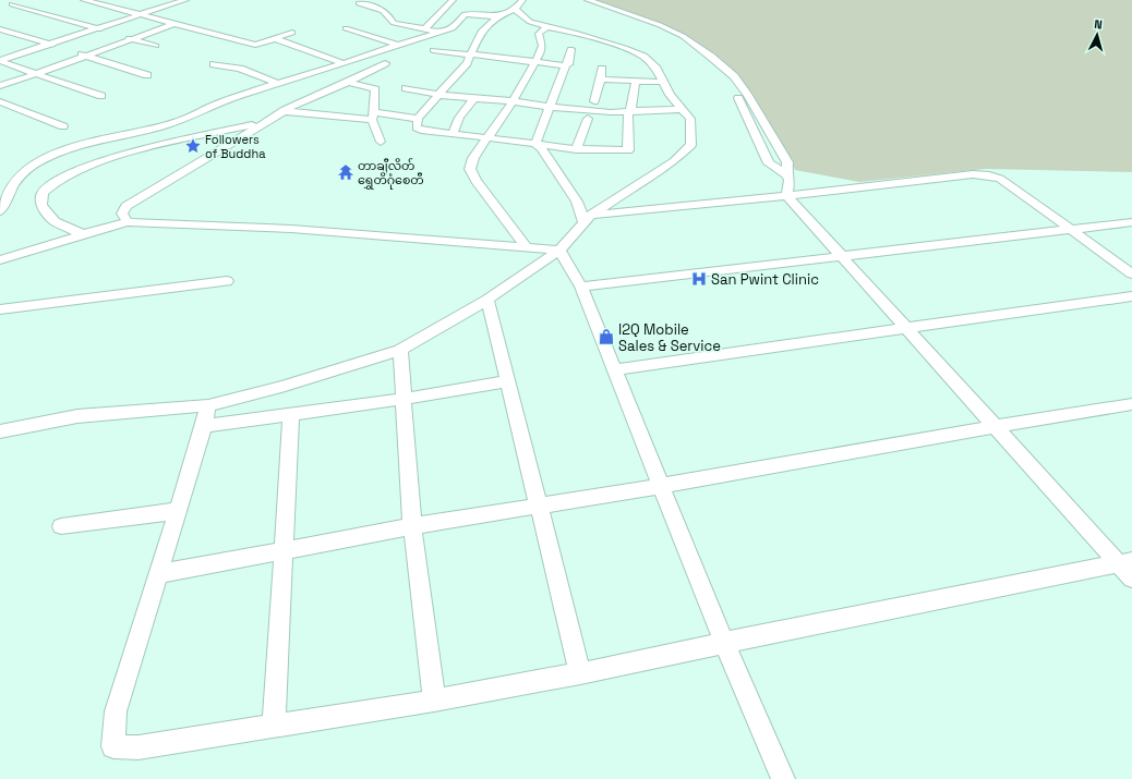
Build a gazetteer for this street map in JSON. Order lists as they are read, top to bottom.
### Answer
{
  "places": {
    "place": ["Followers of Buddha"],
    "temple": ["တာချီလိတ် ရွှေတိဂုံစေတီ"],
    "hospital": ["San Pwint Clinic"],
    "shop": ["I2Q Mobile Sales & Service"]
  },
  "north": "top"
}
